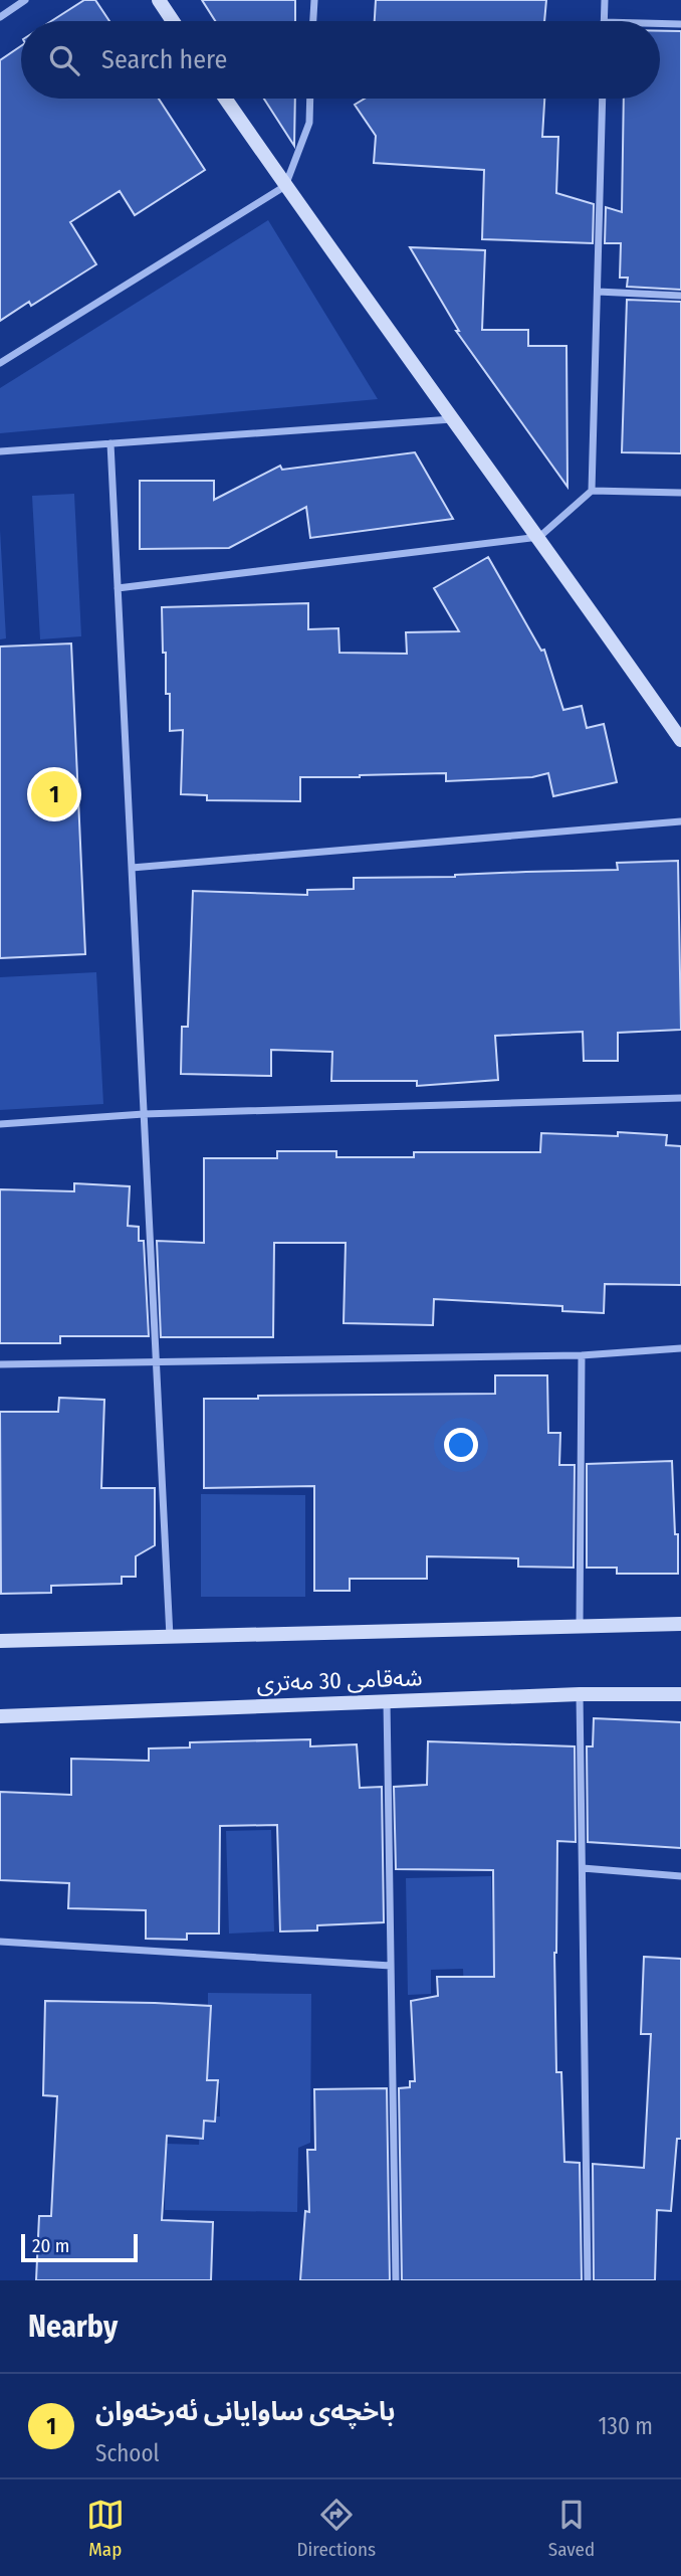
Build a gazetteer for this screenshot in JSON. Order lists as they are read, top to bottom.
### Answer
{
  "streets": {
    "main road": ["شەقامی 30 مەتری"]
  },
  "scale_bar": "20 m",
  "page": {
    "search": "Search here",
    "pins": "1",
    "scale": "20 m",
    "heading": "Nearby",
    "list": [
      {
        "mark": "1",
        "name": "باخچەی ساوایانی ئەرخەوان",
        "note": "School",
        "value": "130 m"
      }
    ],
    "nav": ["Map", "Directions", "Saved"]
  }
}
